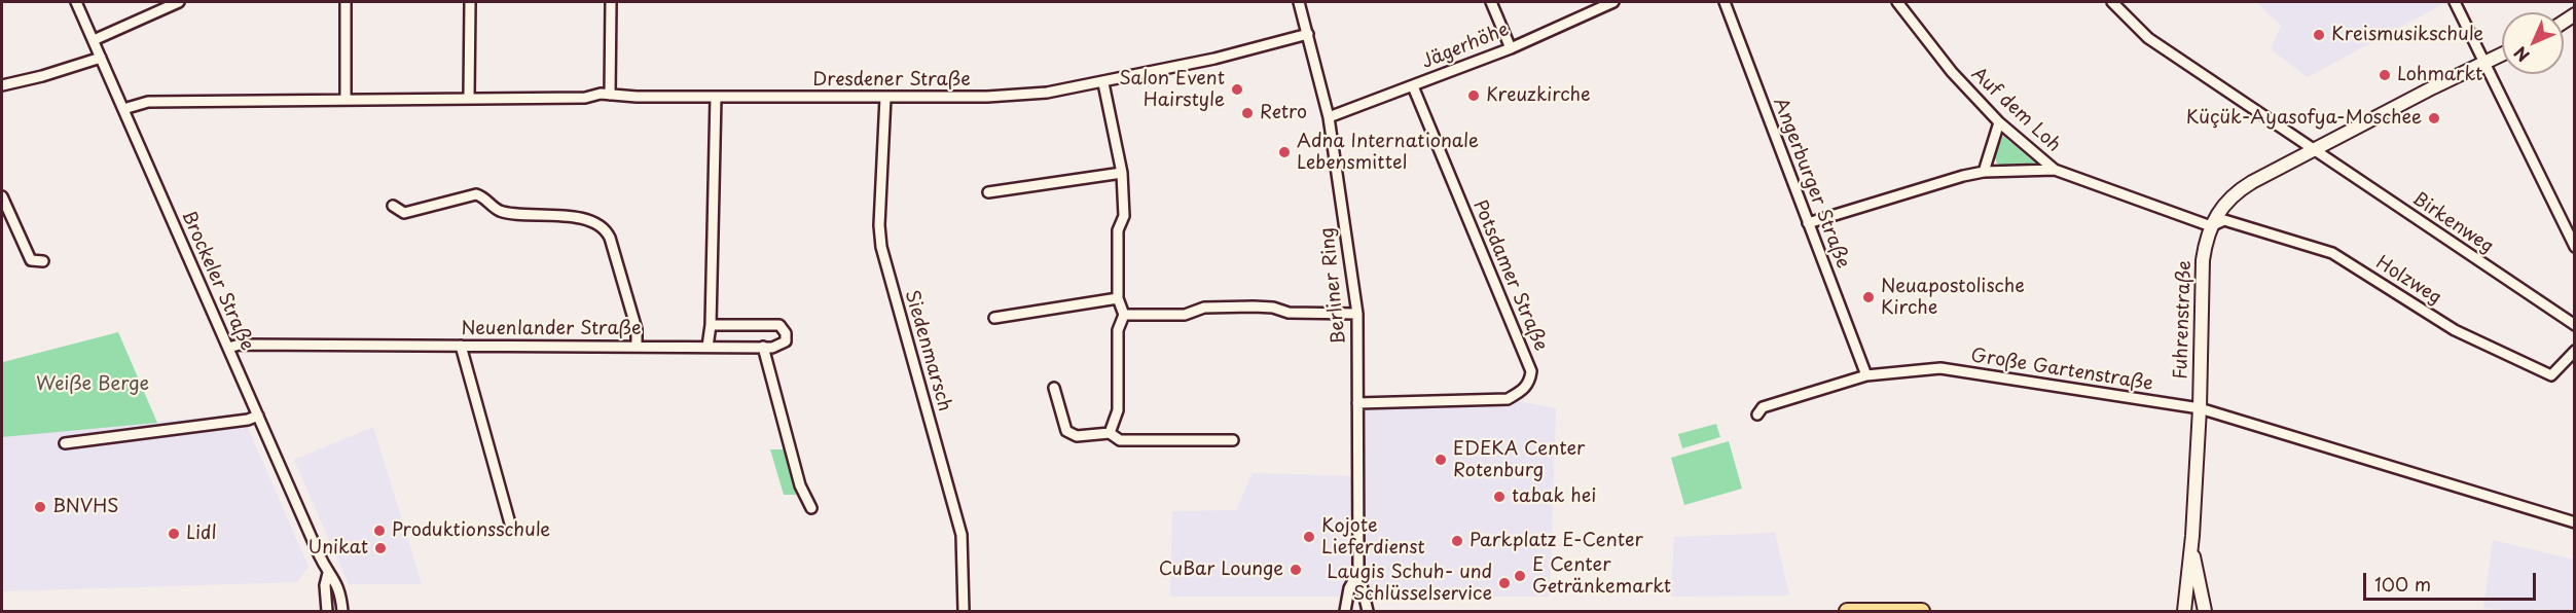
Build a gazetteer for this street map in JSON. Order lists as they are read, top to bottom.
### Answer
{
  "streets": {
    "street": [
      "Jägerhöhe",
      "Dresdener Straße",
      "Auf dem Loh",
      "Angerburger Straße",
      "Birkenweg",
      "Potsdamer Straße",
      "Brockeler Straße",
      "Holzweg",
      "Berliner Ring",
      "Fuhrenstraße",
      "Neuenlander Straße",
      "Siedenmarsch",
      "Große Gartenstraße"
    ]
  },
  "crossings": [
    ["Jägerhöhe", "Potsdamer Straße"],
    ["Jägerhöhe", "Berliner Ring"],
    ["Dresdener Straße", "Brockeler Straße"],
    ["Dresdener Straße", "Berliner Ring"],
    ["Dresdener Straße", "Siedenmarsch"],
    ["Auf dem Loh", "Holzweg"],
    ["Auf dem Loh", "Fuhrenstraße"],
    ["Angerburger Straße", "Große Gartenstraße"],
    ["Birkenweg", "Fuhrenstraße"],
    ["Potsdamer Straße", "Berliner Ring"],
    ["Brockeler Straße", "Neuenlander Straße"],
    ["Holzweg", "Fuhrenstraße"],
    ["Fuhrenstraße", "Große Gartenstraße"]
  ],
  "parks": ["Weiße Berge"],
  "places": [
    "Kreismusikschule",
    "Lohmarkt",
    "Salon Event Hairstyle",
    "Kreuzkirche",
    "Retro",
    "Küçük-Ayasofya-Moschee",
    "Adna Internationale Lebensmittel",
    "Neuapostolische Kirche",
    "EDEKA Center Rotenburg",
    "tabak hei",
    "BNVHS",
    "Produktionsschule",
    "Lidl",
    "Kojote Lieferdienst",
    "Parkplatz E-Center",
    "Unikat",
    "CuBar Lounge",
    "E Center Getränkemarkt",
    "Laugis Schuh- und Schlüsselservice"
  ],
  "scale_bar": "100 m",
  "north": "bottom left"
}
